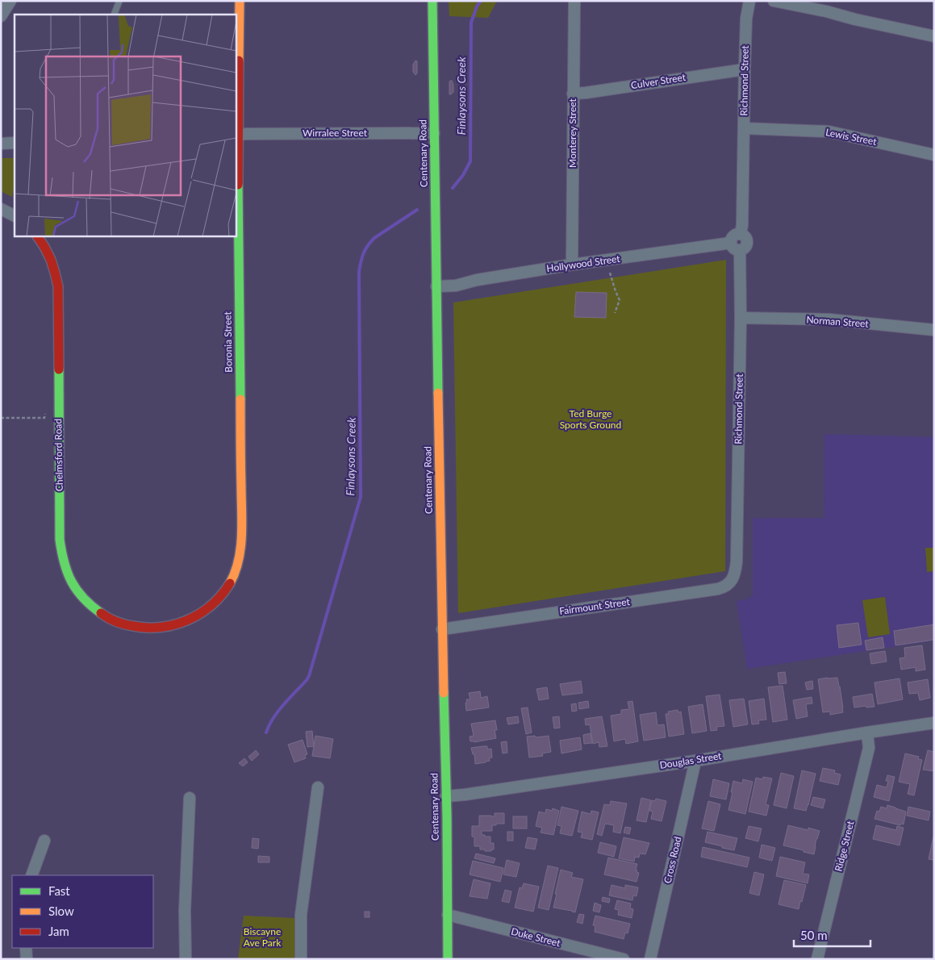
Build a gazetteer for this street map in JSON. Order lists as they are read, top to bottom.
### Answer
{
  "streets": {
    "street": [
      "Richmond Street",
      "Culver Street",
      "Wirralee Street",
      "Monterey Street",
      "Lewis Street",
      "Centenary Road",
      "Hollywood Street",
      "Norman Street",
      "Boronia Street",
      "Chelmsford Road",
      "Fairmount Street",
      "Douglas Street",
      "Ridge Street",
      "Cross Road",
      "Duke Street"
    ]
  },
  "crossings": [
    ["Richmond Street", "Culver Street"],
    ["Richmond Street", "Lewis Street"],
    ["Richmond Street", "Hollywood Street"],
    ["Richmond Street", "Norman Street"],
    ["Richmond Street", "Fairmount Street"],
    ["Culver Street", "Monterey Street"],
    ["Wirralee Street", "Centenary Road"],
    ["Wirralee Street", "Boronia Street"],
    ["Monterey Street", "Hollywood Street"],
    ["Centenary Road", "Hollywood Street"],
    ["Centenary Road", "Fairmount Street"],
    ["Centenary Road", "Douglas Street"],
    ["Centenary Road", "Duke Street"],
    ["Boronia Street", "Chelmsford Road"],
    ["Douglas Street", "Ridge Street"],
    ["Douglas Street", "Cross Road"]
  ],
  "water": ["Finlaysons Creek"],
  "parks": ["Ted Burge Sports Ground", "Biscayne Ave Park"],
  "legend": ["Fast", "Slow", "Jam"],
  "scale_bar": "50 m"
}
